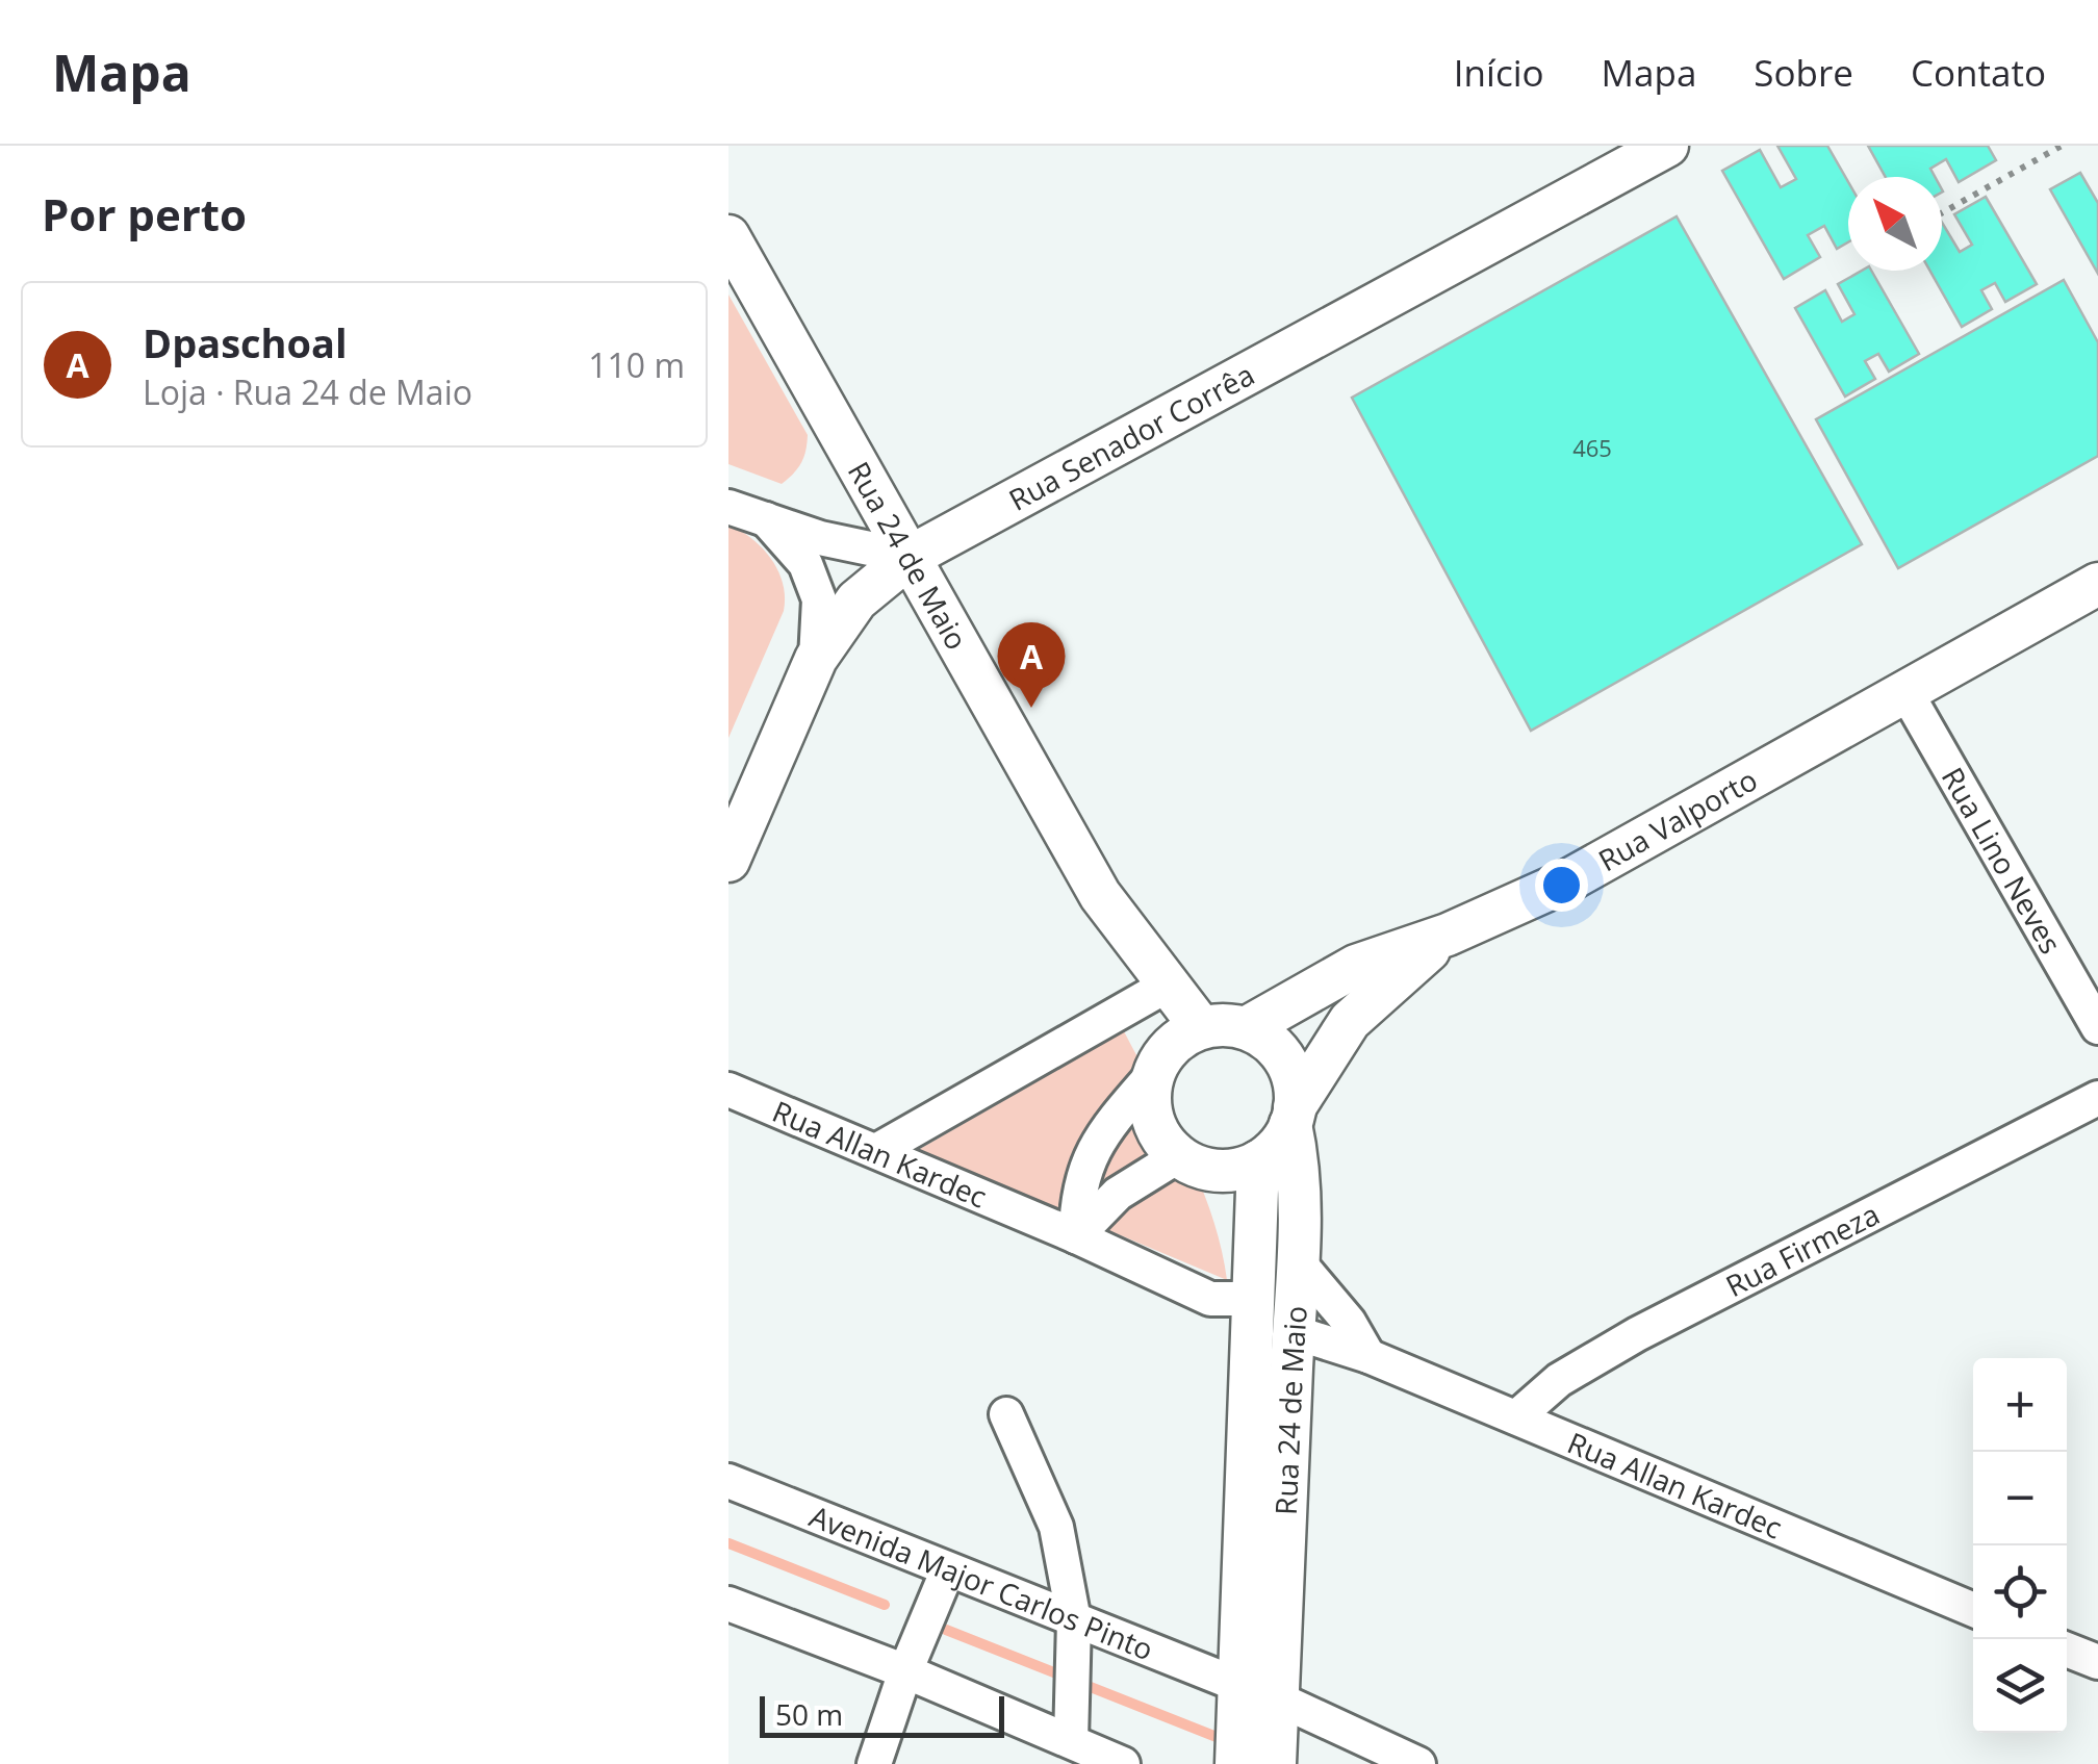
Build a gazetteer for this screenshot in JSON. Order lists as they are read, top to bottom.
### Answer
{
  "streets": {
    "main road": ["Rua Senador Corrêa", "Rua 24 de Maio", "Rua Valporto"],
    "street": [
      "Rua Lino Neves",
      "Rua Allan Kardec",
      "Rua Firmeza",
      "Avenida Major Carlos Pinto"
    ]
  },
  "crossings": [
    ["Rua Senador Corrêa", "Rua 24 de Maio"],
    ["Rua 24 de Maio", "Rua Valporto"],
    ["Rua 24 de Maio", "Rua Allan Kardec"],
    ["Rua 24 de Maio", "Avenida Major Carlos Pinto"],
    ["Rua Valporto", "Rua Lino Neves"],
    ["Rua Allan Kardec", "Rua Firmeza"]
  ],
  "house_numbers": ["465"],
  "scale_bar": "50 m",
  "north": "top left",
  "page": {
    "header": "Mapa",
    "nav": [
      "Início",
      "Mapa",
      "Sobre",
      "Contato"
    ],
    "heading": "Por perto",
    "list": [
      {
        "mark": "A",
        "name": "Dpaschoal",
        "note": "Loja · Rua 24 de Maio",
        "value": "110 m"
      }
    ],
    "pins": "A",
    "map_buttons": ["+", "−"],
    "scale": "50 m"
  }
}
